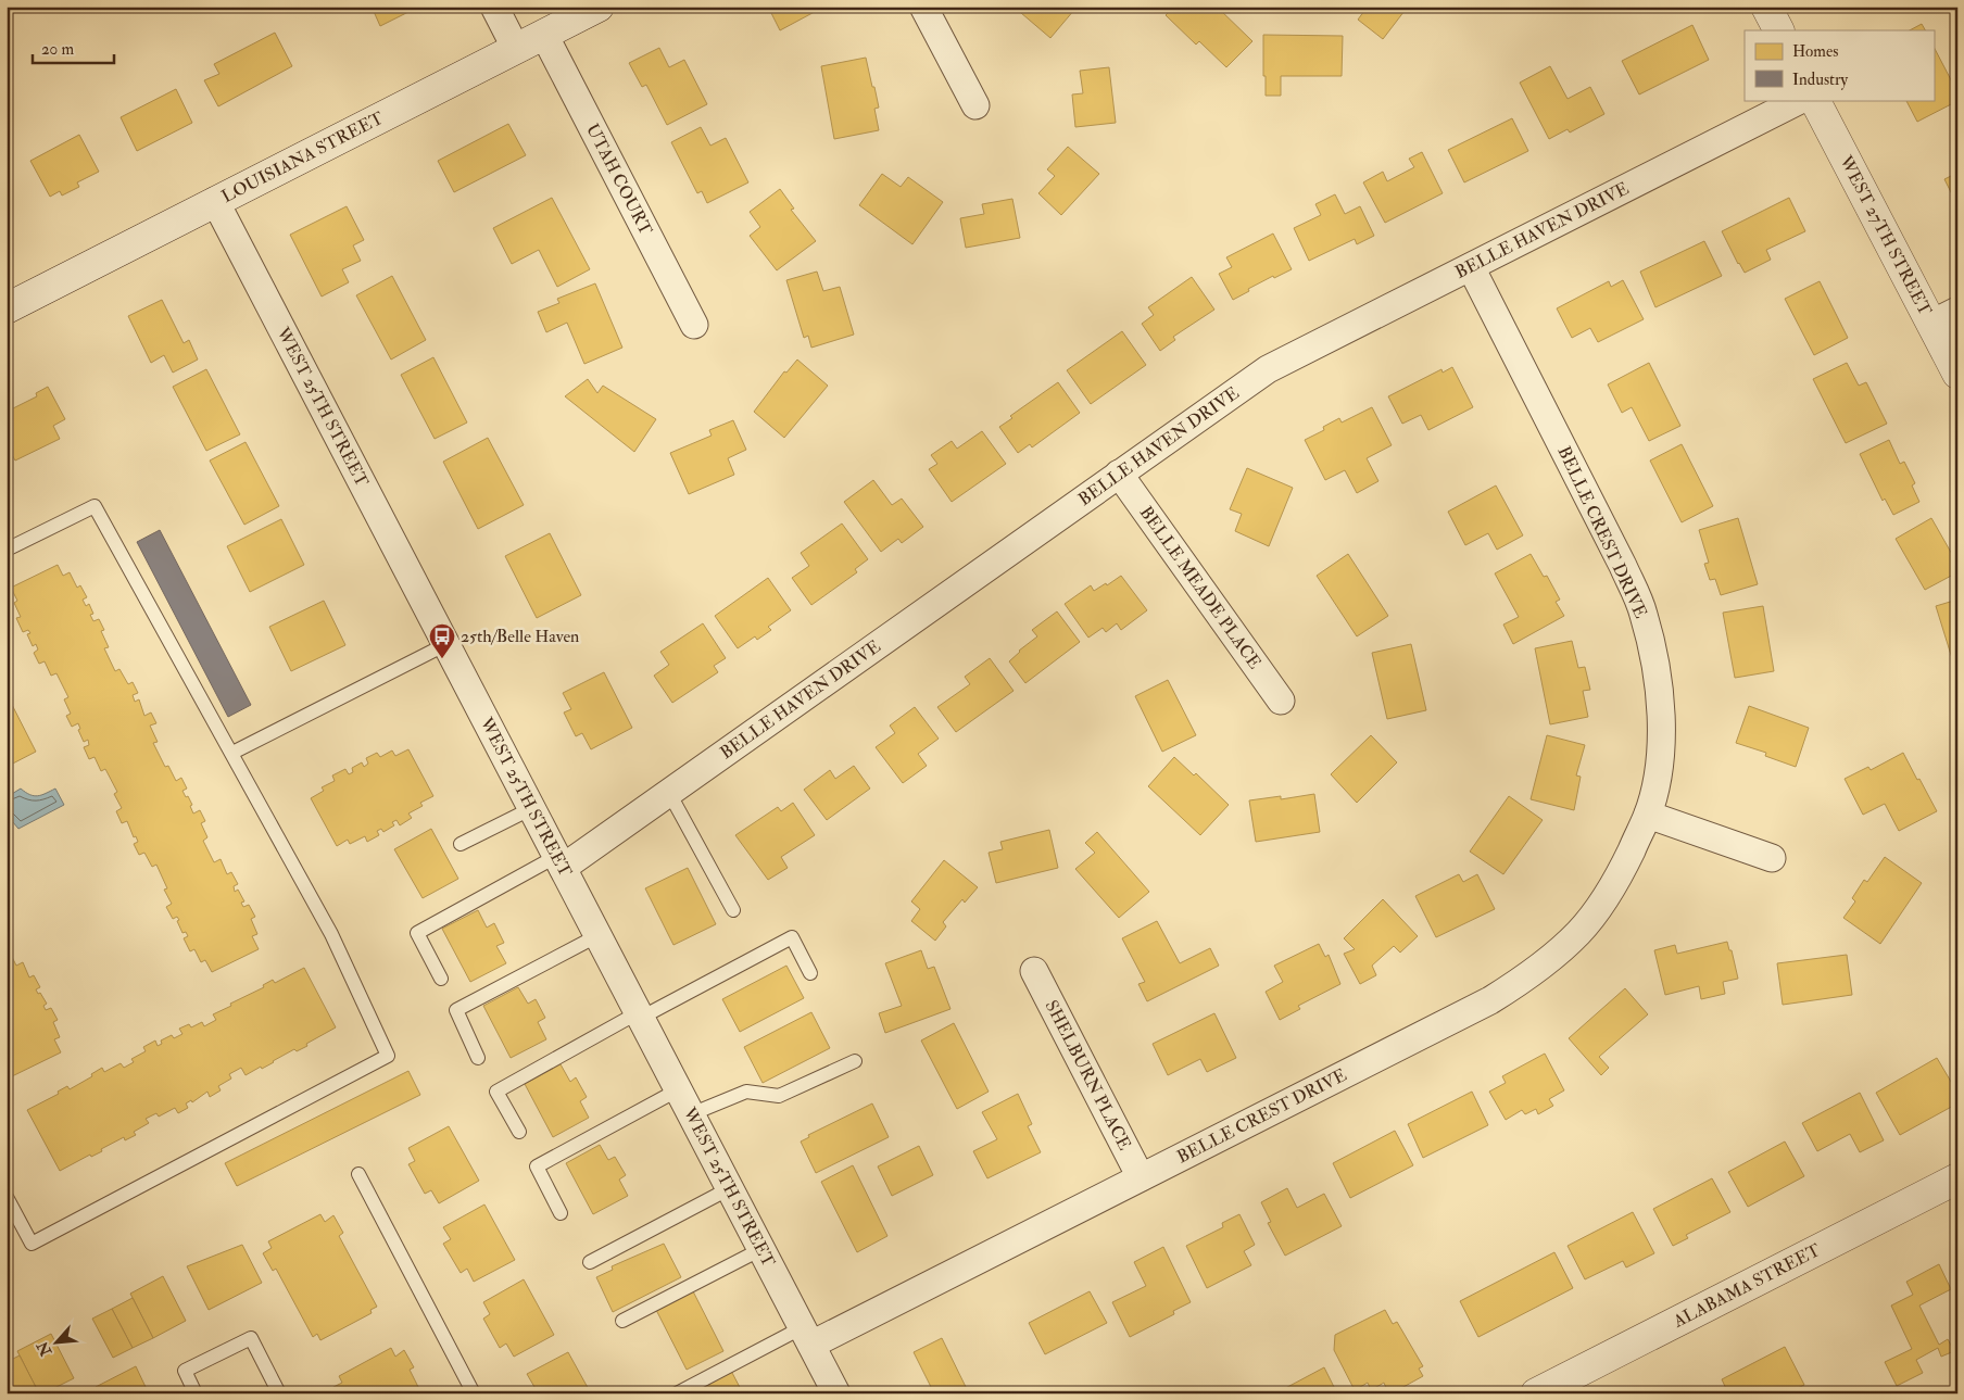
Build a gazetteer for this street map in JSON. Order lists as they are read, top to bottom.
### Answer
{
  "streets": {
    "street": [
      "LOUISIANA STREET",
      "UTAH COURT",
      "BELLE HAVEN DRIVE",
      "WEST 27TH STREET",
      "WEST 25TH STREET",
      "BELLE CREST DRIVE",
      "BELLE MEADE PLACE",
      "SHELBURN PLACE",
      "ALABAMA STREET"
    ]
  },
  "crossings": [
    ["LOUISIANA STREET", "UTAH COURT"],
    ["LOUISIANA STREET", "WEST 25TH STREET"],
    ["BELLE HAVEN DRIVE", "WEST 25TH STREET"],
    ["BELLE HAVEN DRIVE", "BELLE CREST DRIVE"],
    ["BELLE HAVEN DRIVE", "BELLE MEADE PLACE"],
    ["WEST 25TH STREET", "BELLE CREST DRIVE"],
    ["BELLE CREST DRIVE", "SHELBURN PLACE"]
  ],
  "places": {
    "bus stop": ["25th/Belle Haven"]
  },
  "legend": ["Homes", "Industry"],
  "scale_bar": "20 m",
  "north": "bottom left"
}
